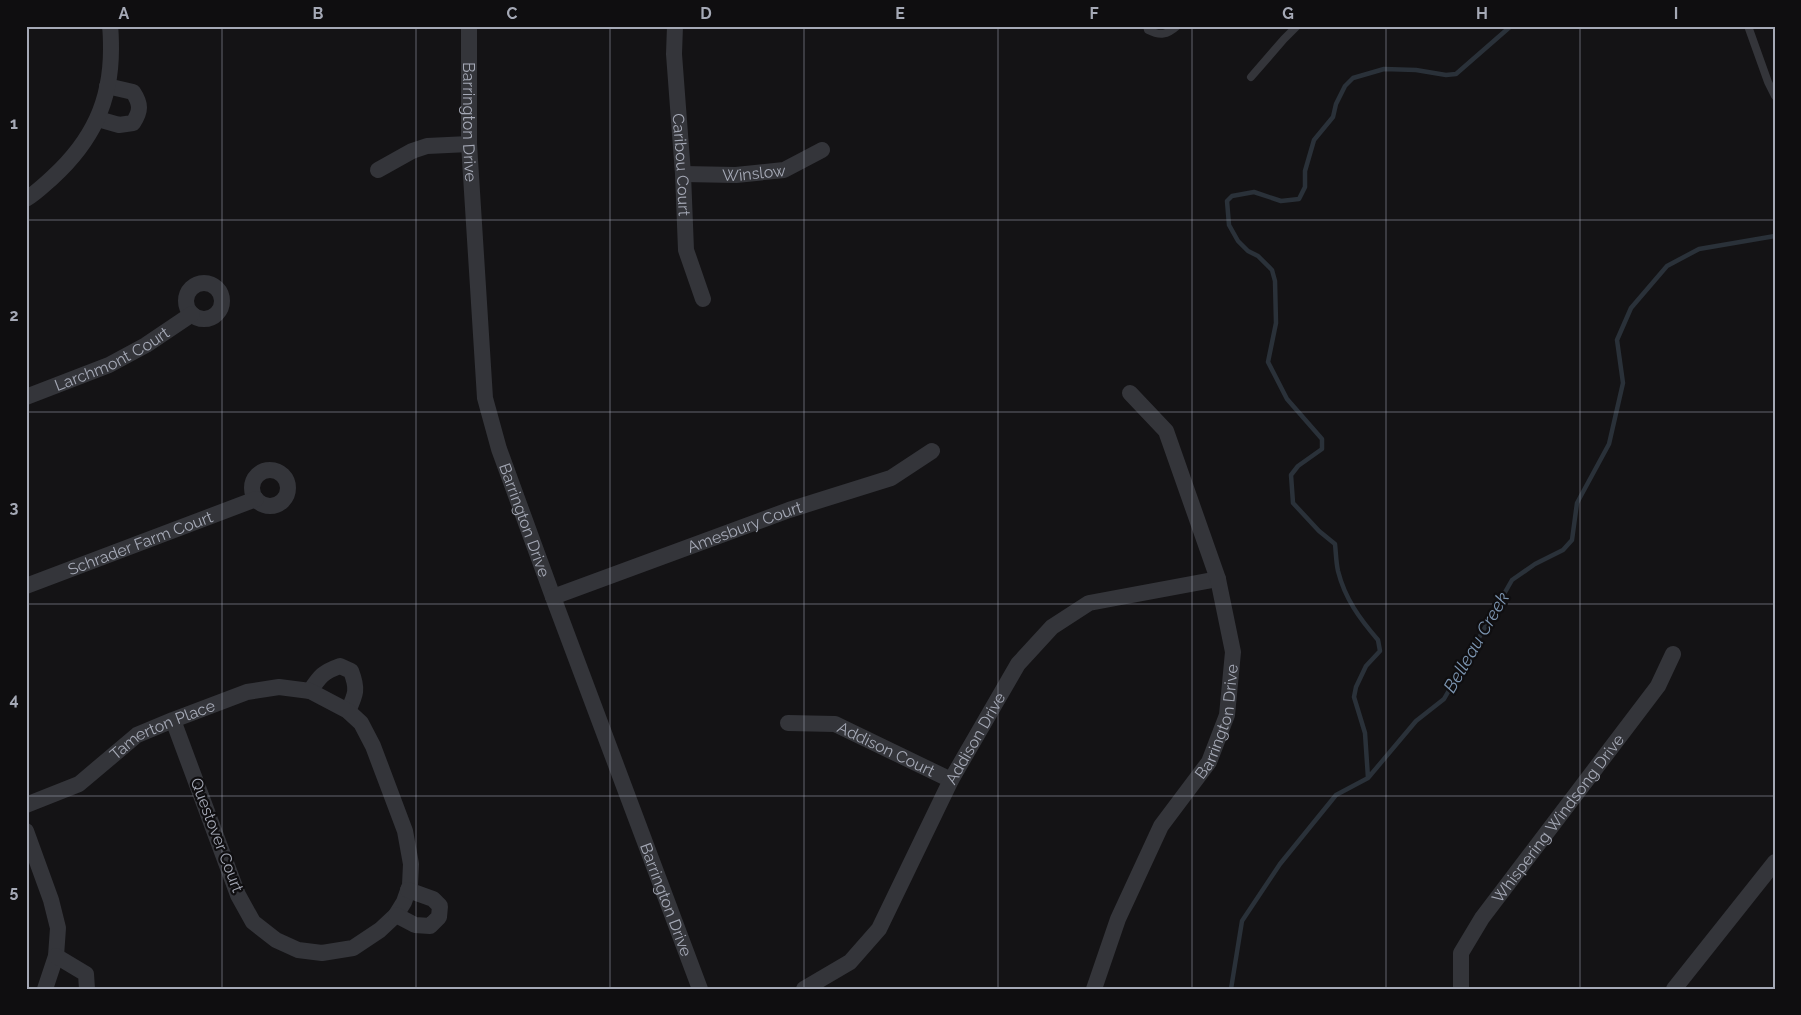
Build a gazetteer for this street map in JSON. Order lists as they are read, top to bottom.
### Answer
{
  "streets": {
    "street": [
      "Barrington Drive",
      "Caribou Court",
      "Winslow",
      "Larchmont Court",
      "Amesbury Court",
      "Schrader Farm Court",
      "Tamerton Place",
      "Addison Drive",
      "Addison Court",
      "Whispering Windsong Drive",
      "Questover Court"
    ]
  },
  "crossings": [
    ["Barrington Drive", "Amesbury Court"],
    ["Barrington Drive", "Addison Drive"],
    ["Caribou Court", "Winslow"],
    ["Tamerton Place", "Questover Court"],
    ["Addison Drive", "Addison Court"]
  ],
  "water": ["Belleau Creek"],
  "grid": {
    "columns": [
      "A",
      "B",
      "C",
      "D",
      "E",
      "F",
      "G",
      "H",
      "I"
    ],
    "rows": [
      "1",
      "2",
      "3",
      "4",
      "5"
    ]
  }
}
